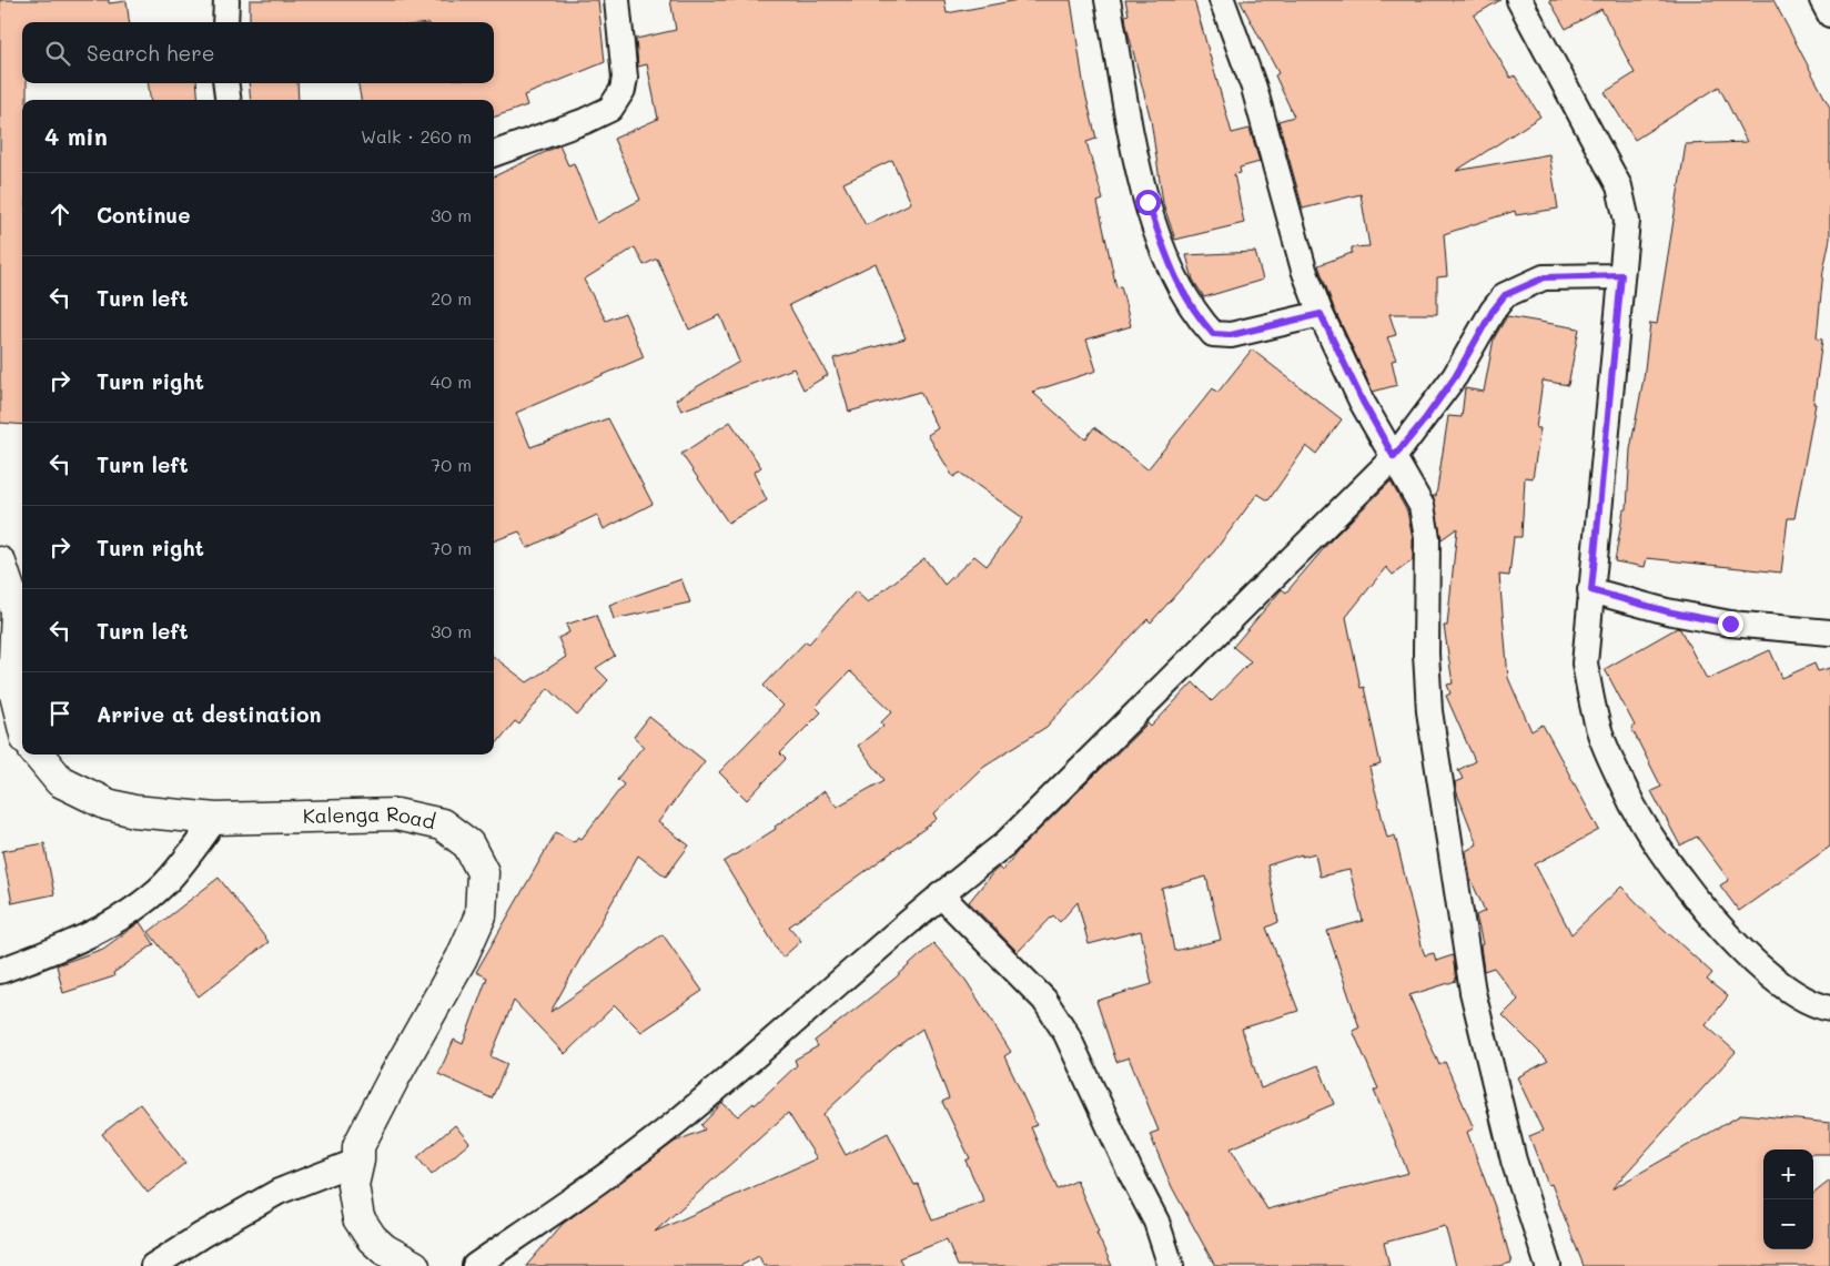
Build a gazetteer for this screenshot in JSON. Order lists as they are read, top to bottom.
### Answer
{
  "streets": {
    "main road": ["Kalenga Road"]
  },
  "page": {
    "search": "Search here",
    "heading": ["4 min", "Walk · 260 m"],
    "list": [
      ["Continue", "30 m"],
      ["Turn left", "20 m"],
      ["Turn right", "40 m"],
      ["Turn left", "70 m"],
      ["Turn right", "70 m"],
      ["Turn left", "30 m"],
      "Arrive at destination"
    ],
    "map_buttons": ["+", "−"]
  }
}
